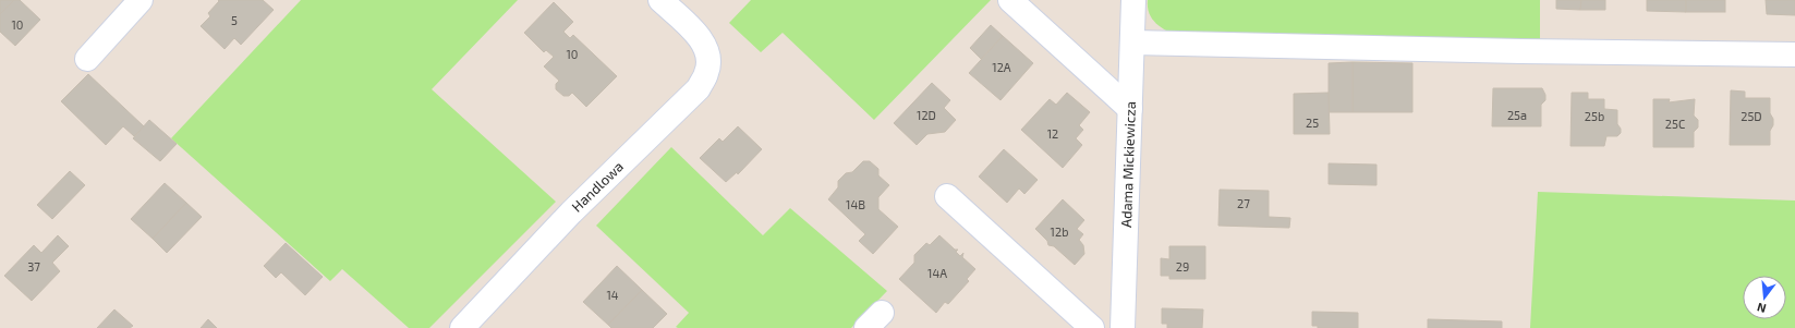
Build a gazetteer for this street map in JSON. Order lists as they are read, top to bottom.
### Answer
{
  "streets": {
    "street": ["Adama Mickiewicza", "Handlowa"]
  },
  "house_numbers": [
    "5",
    "10",
    "10",
    "12A",
    "12D",
    "25a",
    "25b",
    "25D",
    "25",
    "25C",
    "12",
    "27",
    "14B",
    "12b",
    "37",
    "29",
    "14A",
    "14"
  ],
  "north": "bottom"
}
